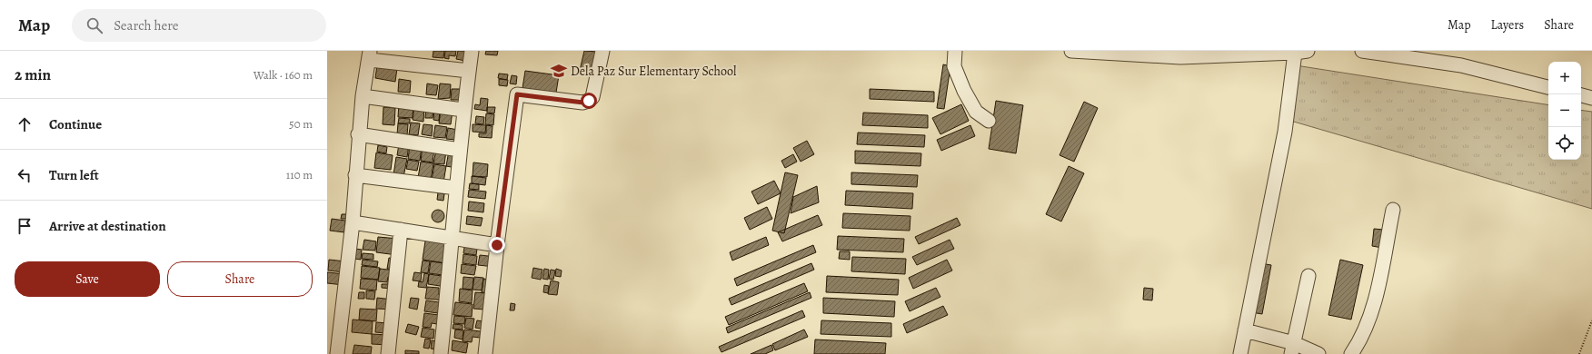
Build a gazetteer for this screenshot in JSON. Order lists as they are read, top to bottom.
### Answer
{
  "places": {
    "school or university": ["Dela Paz Sur Elementary School"]
  },
  "page": {
    "header": "Map",
    "search": "Search here",
    "nav": ["Map", "Layers", "Share"],
    "heading": ["2 min", "Walk · 160 m"],
    "map_buttons": ["+", "−"],
    "list": [
      ["Continue", "50 m"],
      ["Turn left", "110 m"],
      "Arrive at destination"
    ],
    "buttons": ["Save", "Share"]
  }
}
